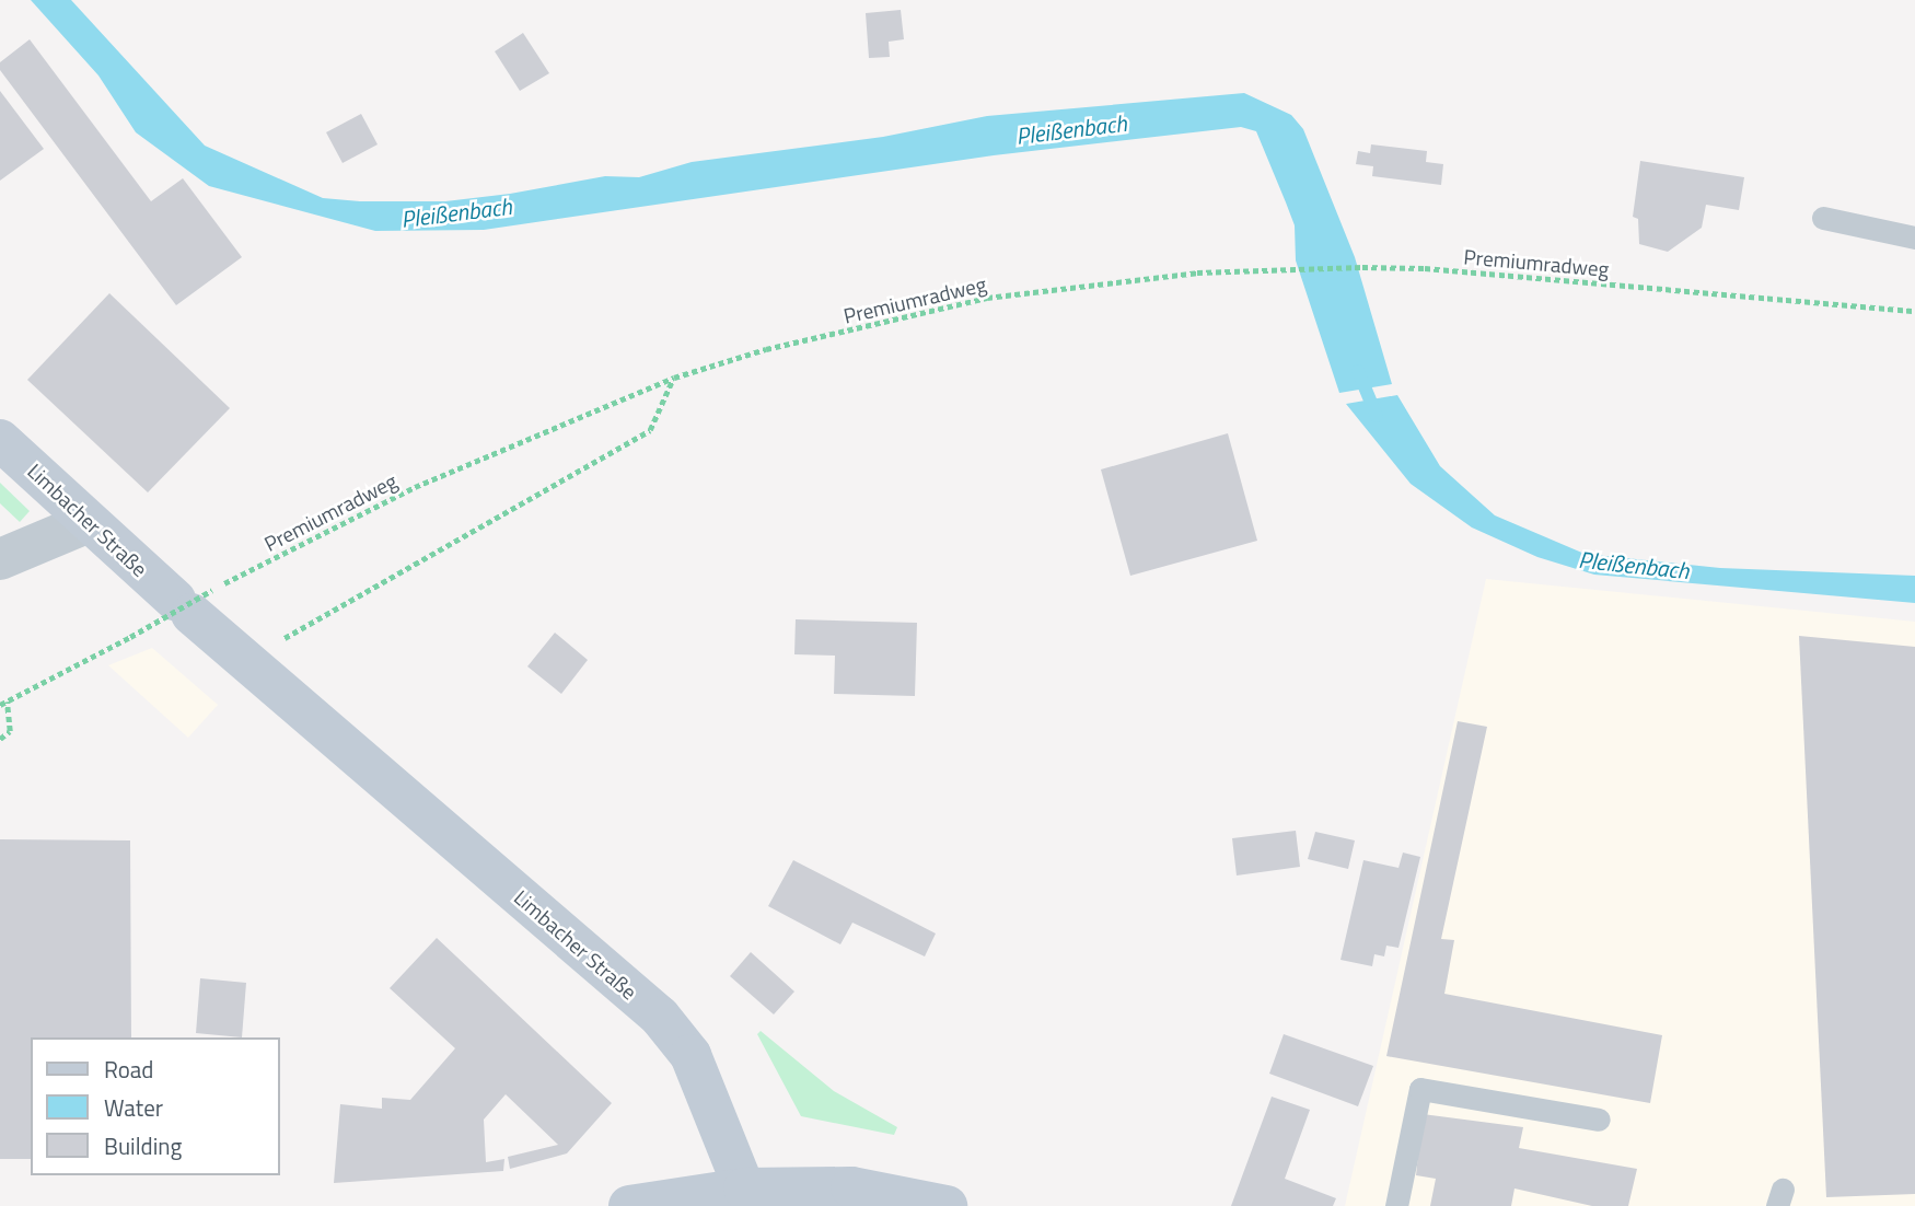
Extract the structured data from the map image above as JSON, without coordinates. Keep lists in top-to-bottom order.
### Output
{
  "streets": {
    "street": ["Limbacher Straße"],
    "path": ["Premiumradweg"]
  },
  "crossings": [
    ["Premiumradweg", "Limbacher Straße"]
  ],
  "water": ["Pleißenbach"],
  "legend": ["Road", "Water", "Building"]
}
